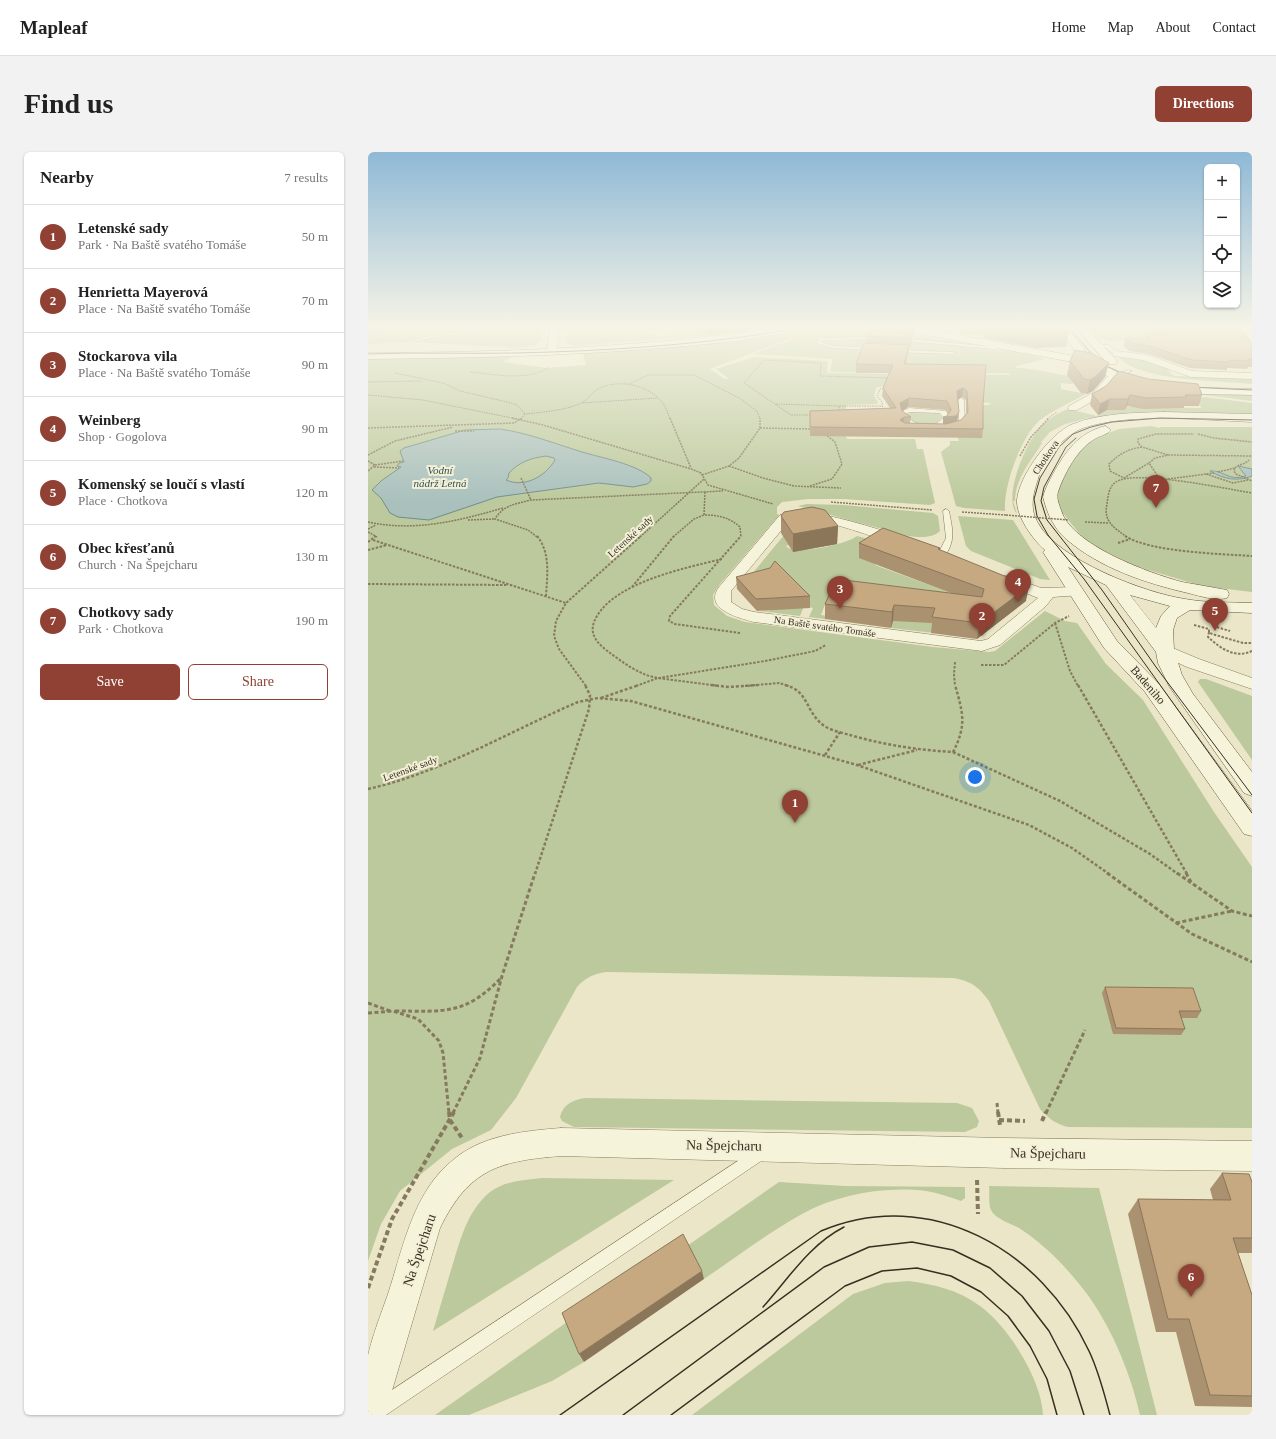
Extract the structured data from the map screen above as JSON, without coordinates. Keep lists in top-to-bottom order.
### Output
{
  "streets": {
    "main road": ["Chotkova", "Badeniho"],
    "street": ["Na Baště svatého Tomáše", "Na Špejcharu"],
    "path": ["Letenské sady"]
  },
  "crossings": [
    ["Chotkova", "Badeniho"]
  ],
  "water": ["Vodní nádrž Letná"],
  "page": {
    "header": "Mapleaf",
    "nav": [
      "Home",
      "Map",
      "About",
      "Contact"
    ],
    "buttons": [
      "Directions",
      ["Save", "Share"]
    ],
    "title": "Find us",
    "heading": ["Nearby", "7 results"],
    "map_buttons": ["+", "−"],
    "list": [
      {
        "mark": "1",
        "name": "Letenské sady",
        "note": "Park · Na Baště svatého Tomáše",
        "value": "50 m"
      },
      {
        "mark": "2",
        "name": "Henrietta Mayerová",
        "note": "Place · Na Baště svatého Tomáše",
        "value": "70 m"
      },
      {
        "mark": "3",
        "name": "Stockarova vila",
        "note": "Place · Na Baště svatého Tomáše",
        "value": "90 m"
      },
      {
        "mark": "4",
        "name": "Weinberg",
        "note": "Shop · Gogolova",
        "value": "90 m"
      },
      {
        "mark": "5",
        "name": "Komenský se loučí s vlastí",
        "note": "Place · Chotkova",
        "value": "120 m"
      },
      {
        "mark": "6",
        "name": "Obec křesťanů",
        "note": "Church · Na Špejcharu",
        "value": "130 m"
      },
      {
        "mark": "7",
        "name": "Chotkovy sady",
        "note": "Park · Chotkova",
        "value": "190 m"
      }
    ],
    "pins": [
      "7",
      "4",
      "3",
      "5",
      "2",
      "1",
      "6"
    ]
  }
}
